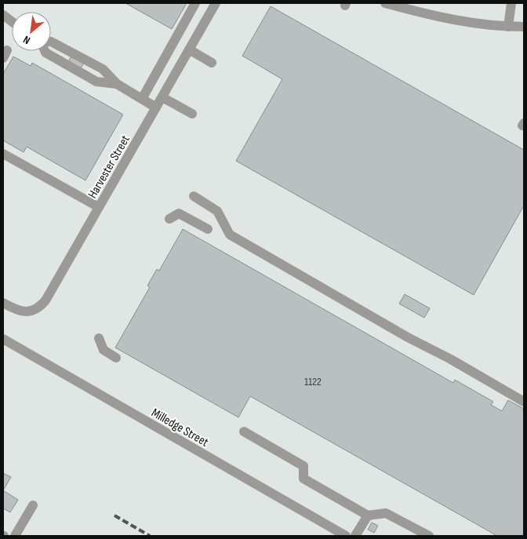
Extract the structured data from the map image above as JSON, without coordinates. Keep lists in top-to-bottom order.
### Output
{
  "streets": {
    "street": ["Harvester Street", "Milledge Street"]
  },
  "house_numbers": ["1122"],
  "north": "bottom left"
}
